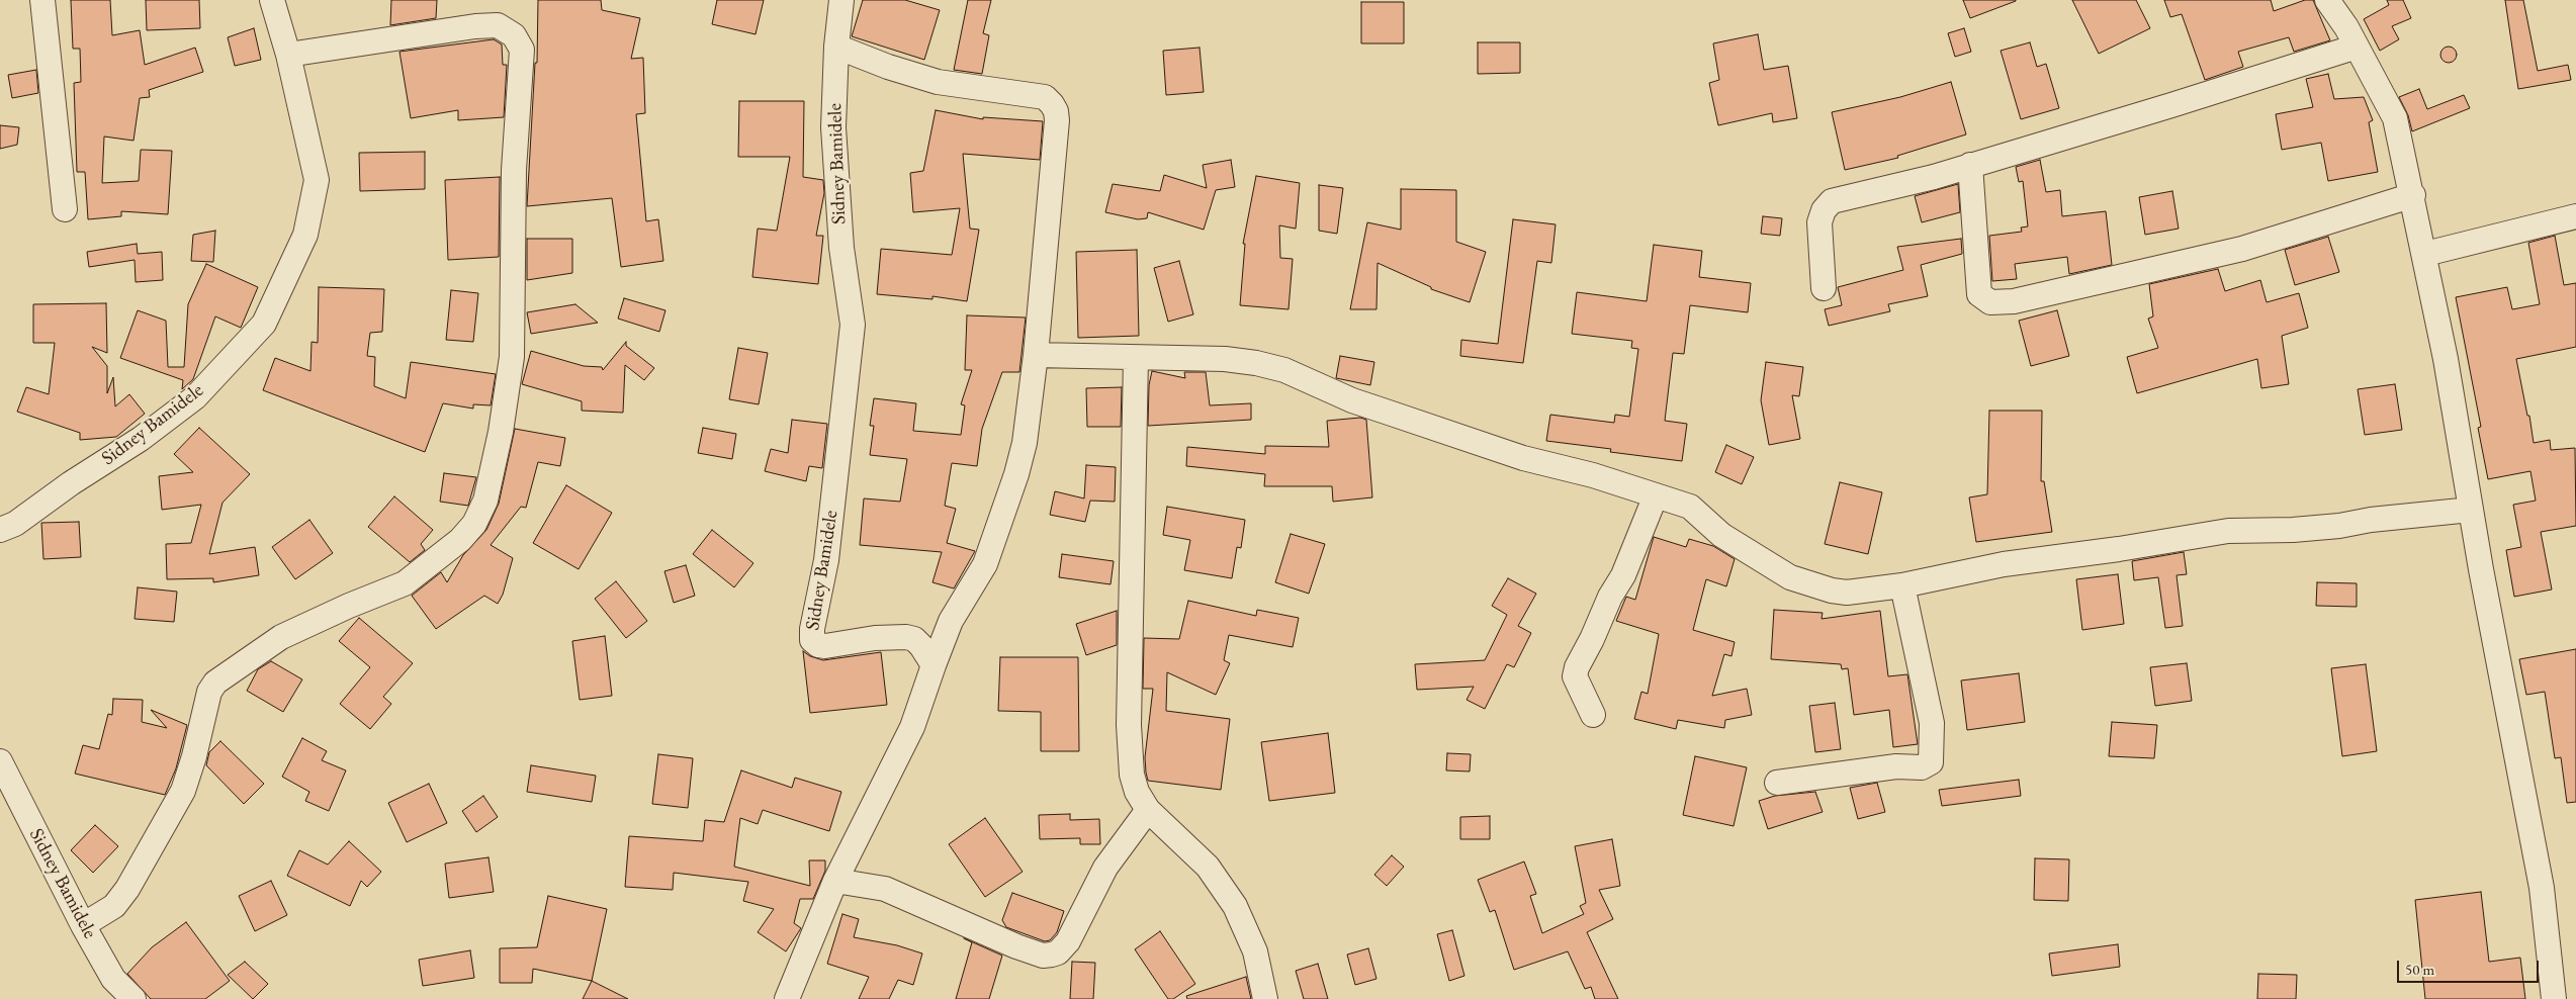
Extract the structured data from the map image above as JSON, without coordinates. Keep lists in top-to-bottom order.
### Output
{
  "streets": {
    "street": ["Sidney Bamidele"]
  },
  "scale_bar": "50 m"
}
